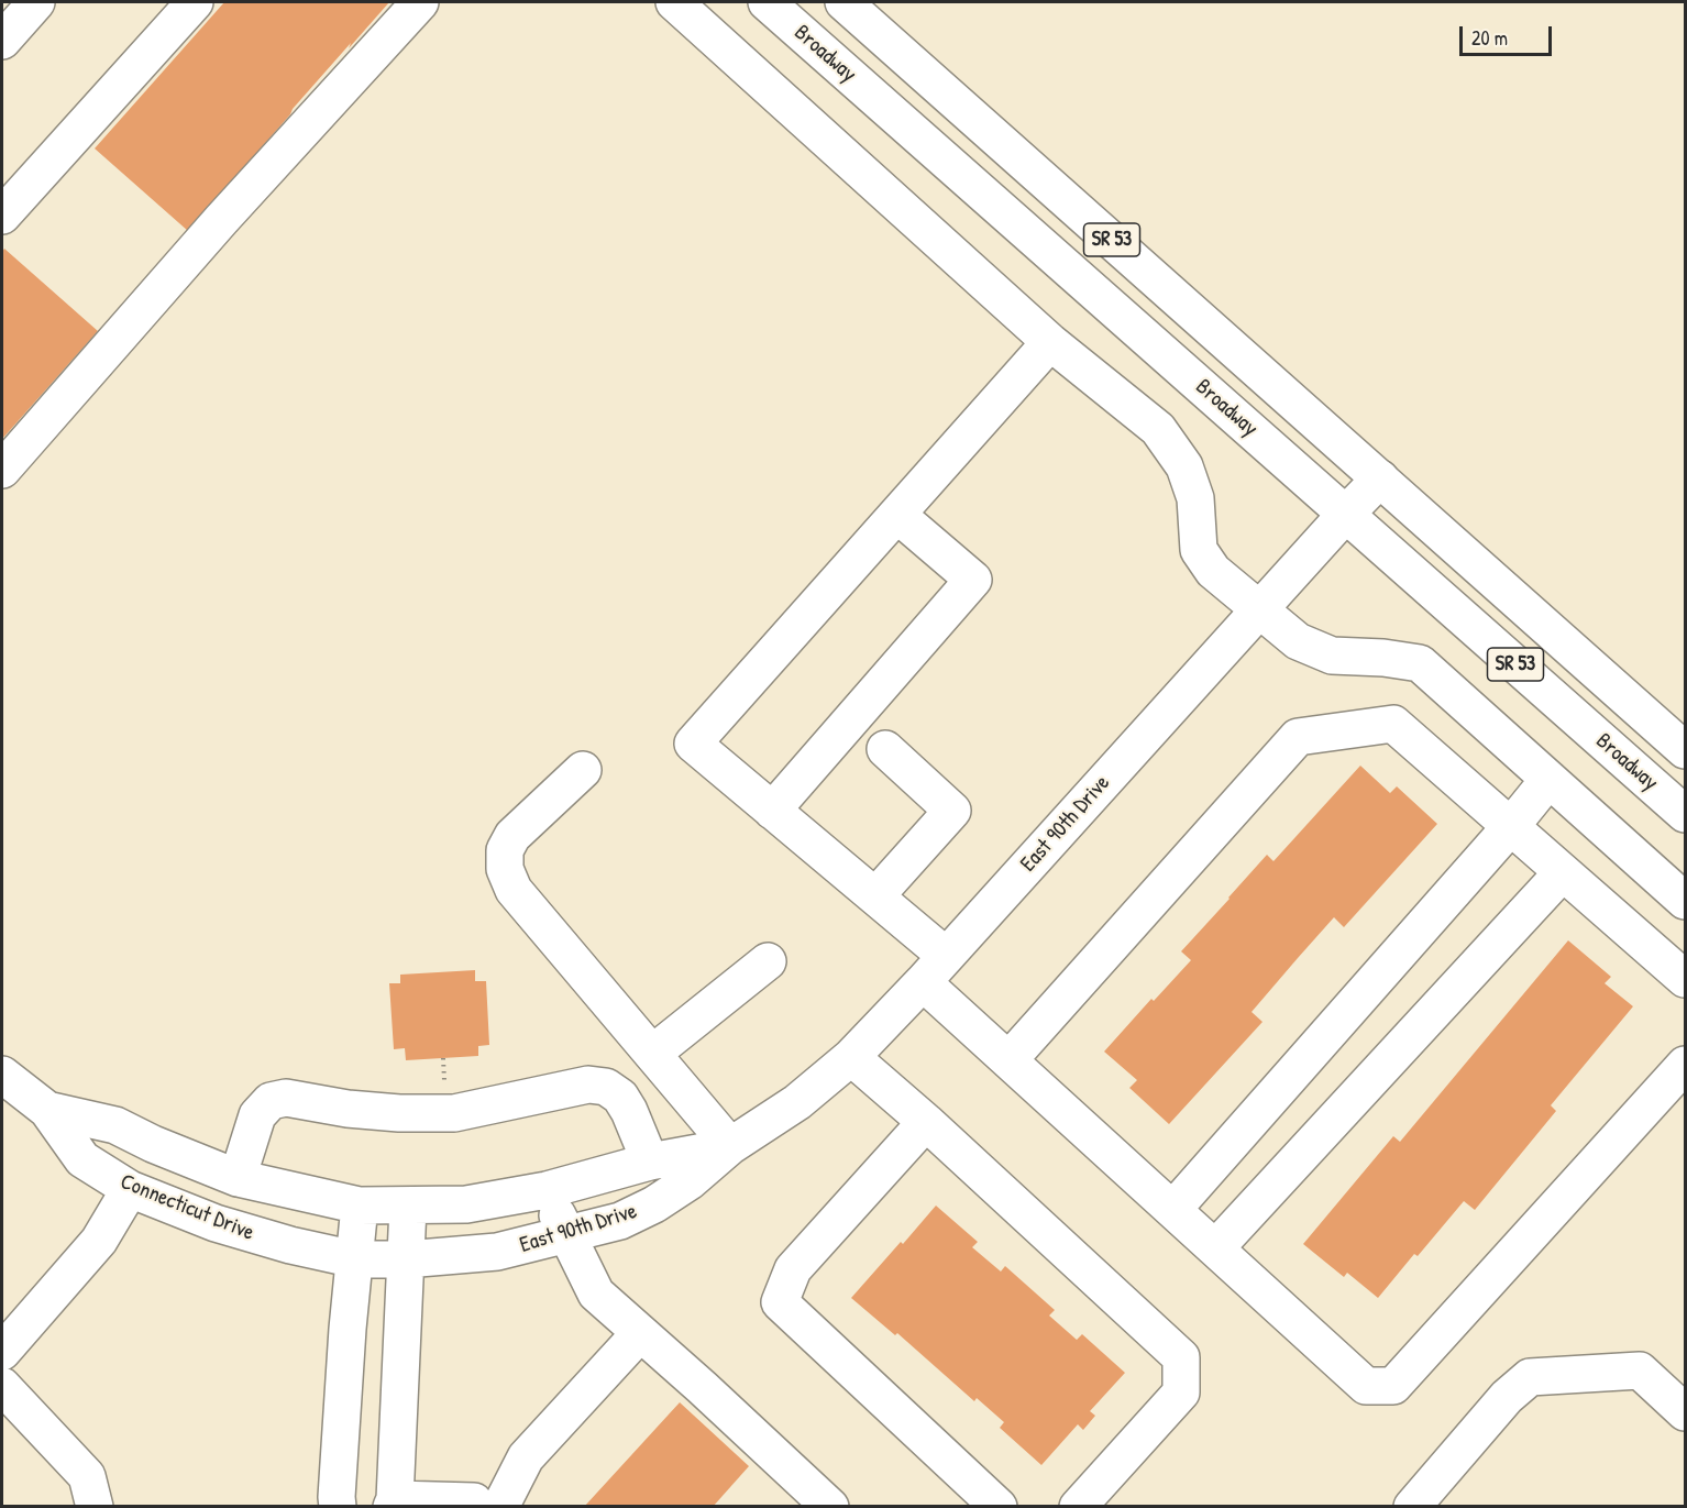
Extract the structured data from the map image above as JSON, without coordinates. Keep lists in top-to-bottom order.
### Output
{
  "streets": {
    "street": [
      "Broadway",
      "SR 53",
      "East 90th Drive",
      "Connecticut Drive"
    ]
  },
  "crossings": [
    ["Broadway", "East 90th Drive"],
    ["SR 53", "East 90th Drive"],
    ["East 90th Drive", "Connecticut Drive"]
  ],
  "scale_bar": "20 m"
}
